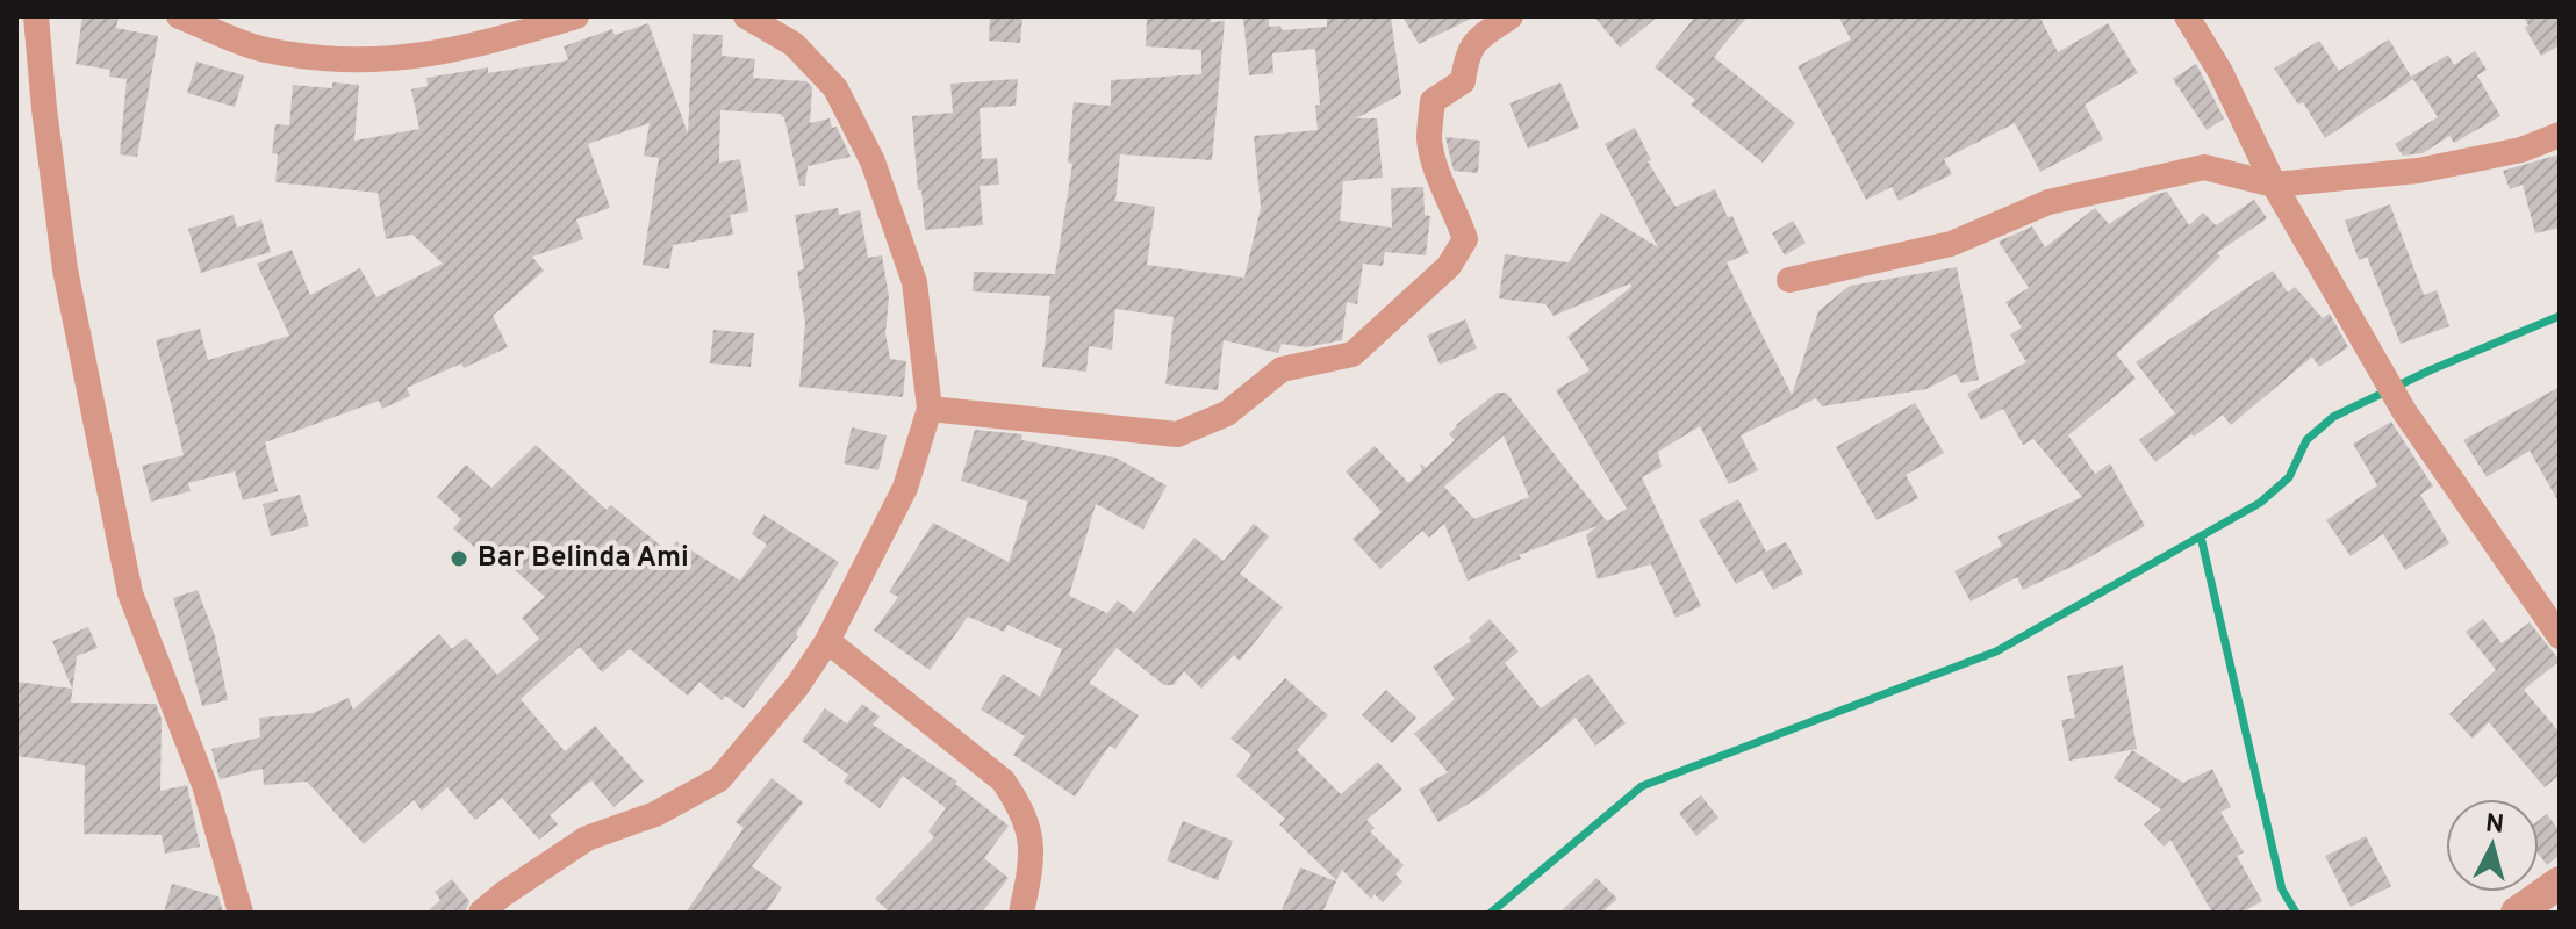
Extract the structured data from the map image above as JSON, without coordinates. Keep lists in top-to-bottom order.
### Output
{
  "places": ["Bar Belinda Ami"],
  "north": "top"
}
